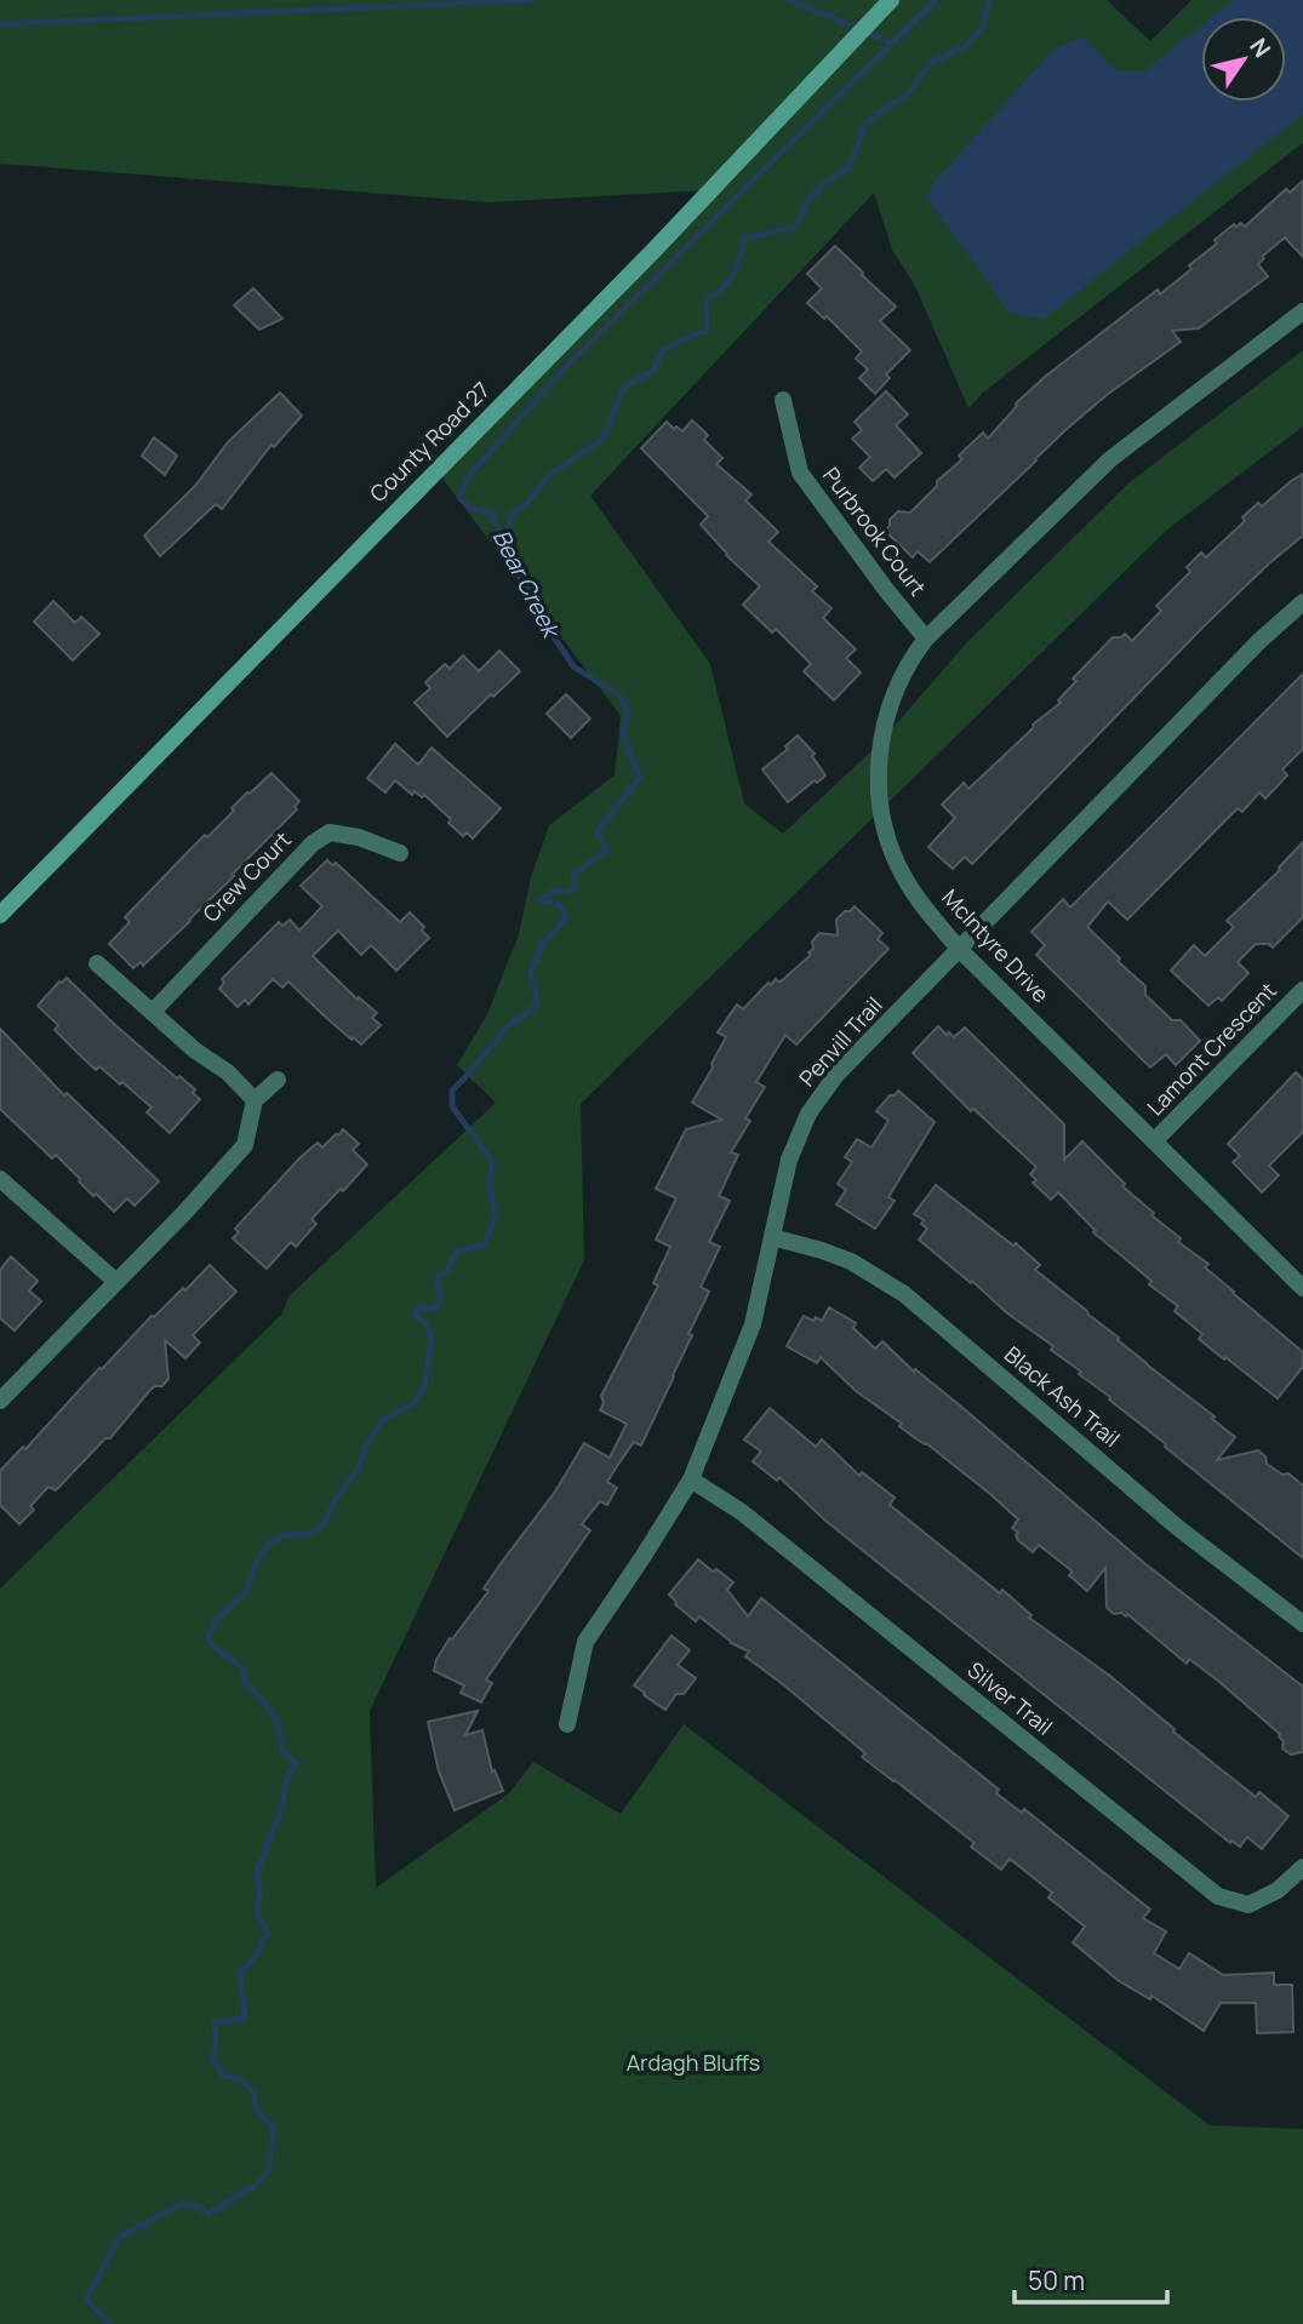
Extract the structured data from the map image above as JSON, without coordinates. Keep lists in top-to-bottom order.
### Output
{
  "streets": {
    "main road": ["County Road 27"],
    "street": [
      "Purbrook Court",
      "Crew Court",
      "McIntyre Drive",
      "Penvill Trail",
      "Lamont Crescent",
      "Black Ash Trail",
      "Silver Trail"
    ]
  },
  "crossings": [
    ["Purbrook Court", "McIntyre Drive"],
    ["McIntyre Drive", "Penvill Trail"],
    ["McIntyre Drive", "Lamont Crescent"],
    ["Penvill Trail", "Black Ash Trail"],
    ["Penvill Trail", "Silver Trail"]
  ],
  "water": ["Bear Creek"],
  "parks": ["Ardagh Bluffs"],
  "scale_bar": "50 m",
  "north": "top right"
}
